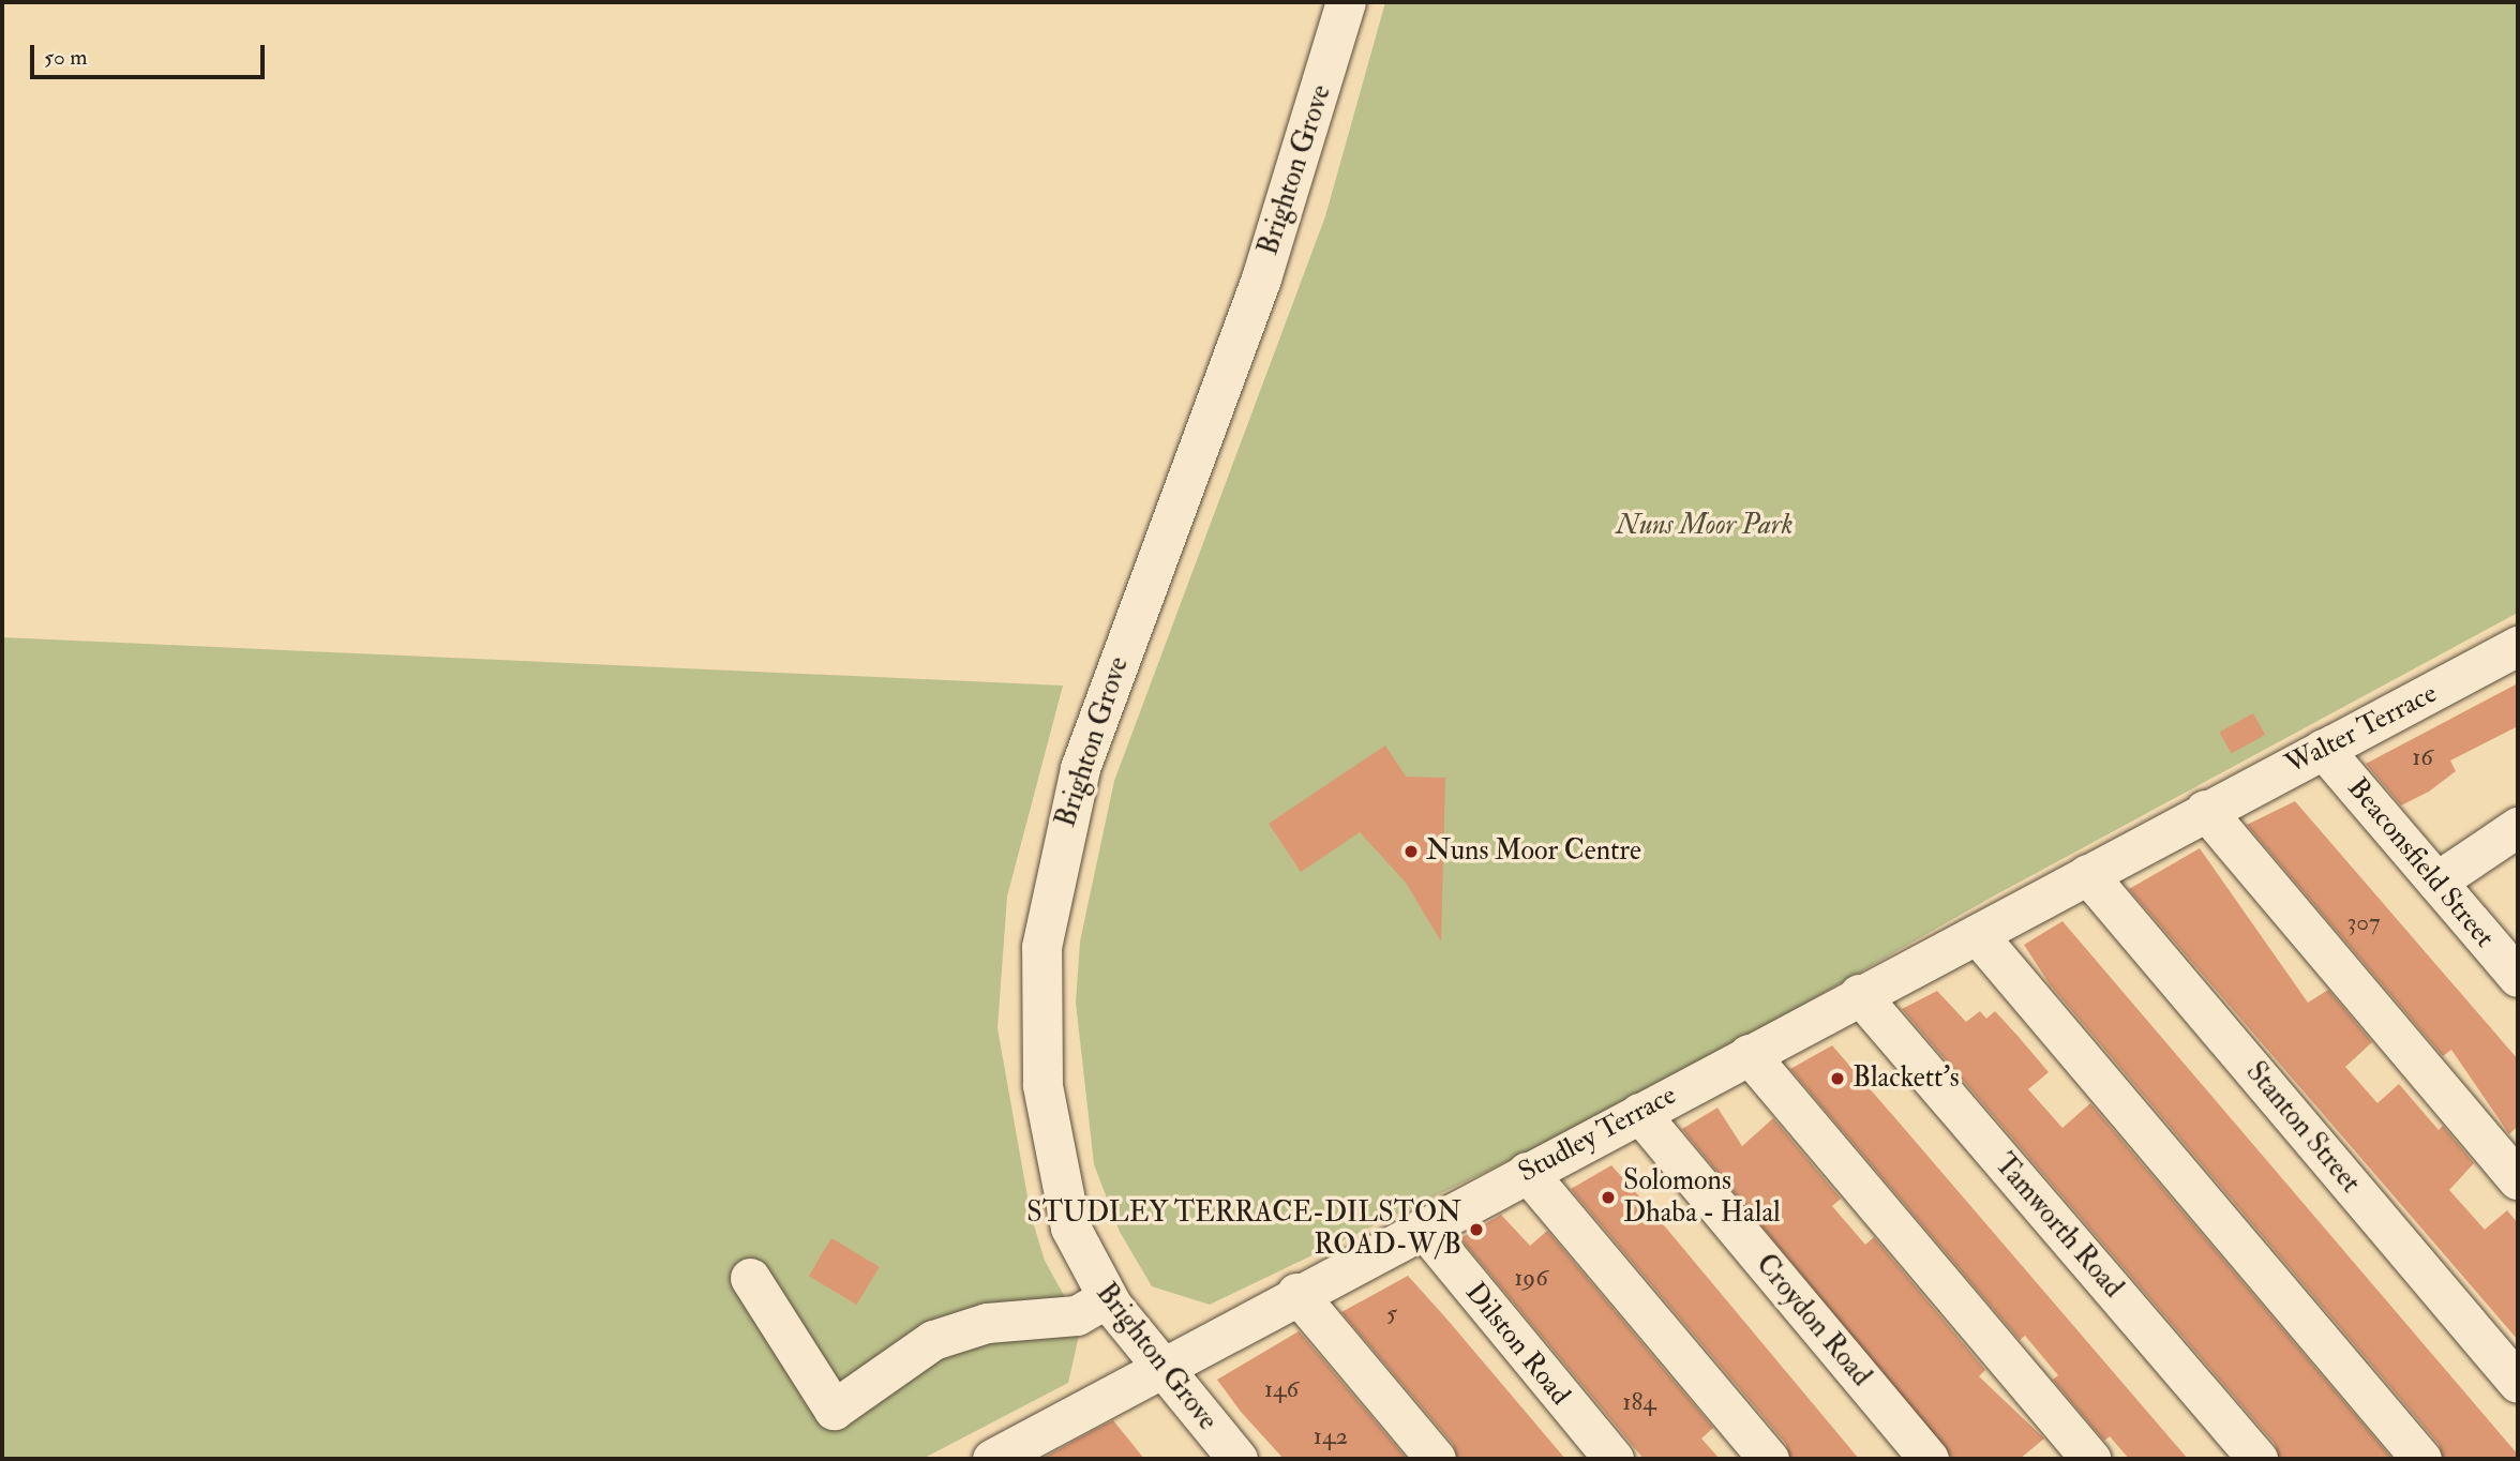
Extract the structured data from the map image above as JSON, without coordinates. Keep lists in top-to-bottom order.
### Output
{
  "streets": {
    "street": [
      "Brighton Grove",
      "Walter Terrace",
      "Beaconsfield Street",
      "Stanton Street",
      "Studley Terrace",
      "Tamworth Road",
      "Croydon Road",
      "Dilston Road"
    ]
  },
  "crossings": [
    ["Brighton Grove", "Studley Terrace"],
    ["Walter Terrace", "Beaconsfield Street"],
    ["Walter Terrace", "Studley Terrace"],
    ["Stanton Street", "Studley Terrace"],
    ["Studley Terrace", "Tamworth Road"],
    ["Studley Terrace", "Croydon Road"],
    ["Studley Terrace", "Dilston Road"]
  ],
  "parks": ["Nuns Moor Park"],
  "places": [
    "Nuns Moor Centre",
    "Blackett's",
    "Solomons Dhaba - Halal",
    "STUDLEY TERRACE-DILSTON ROAD-W/B"
  ],
  "house_numbers": [
    "16",
    "307",
    "196",
    "5",
    "146",
    "184",
    "142"
  ],
  "scale_bar": "50 m"
}
